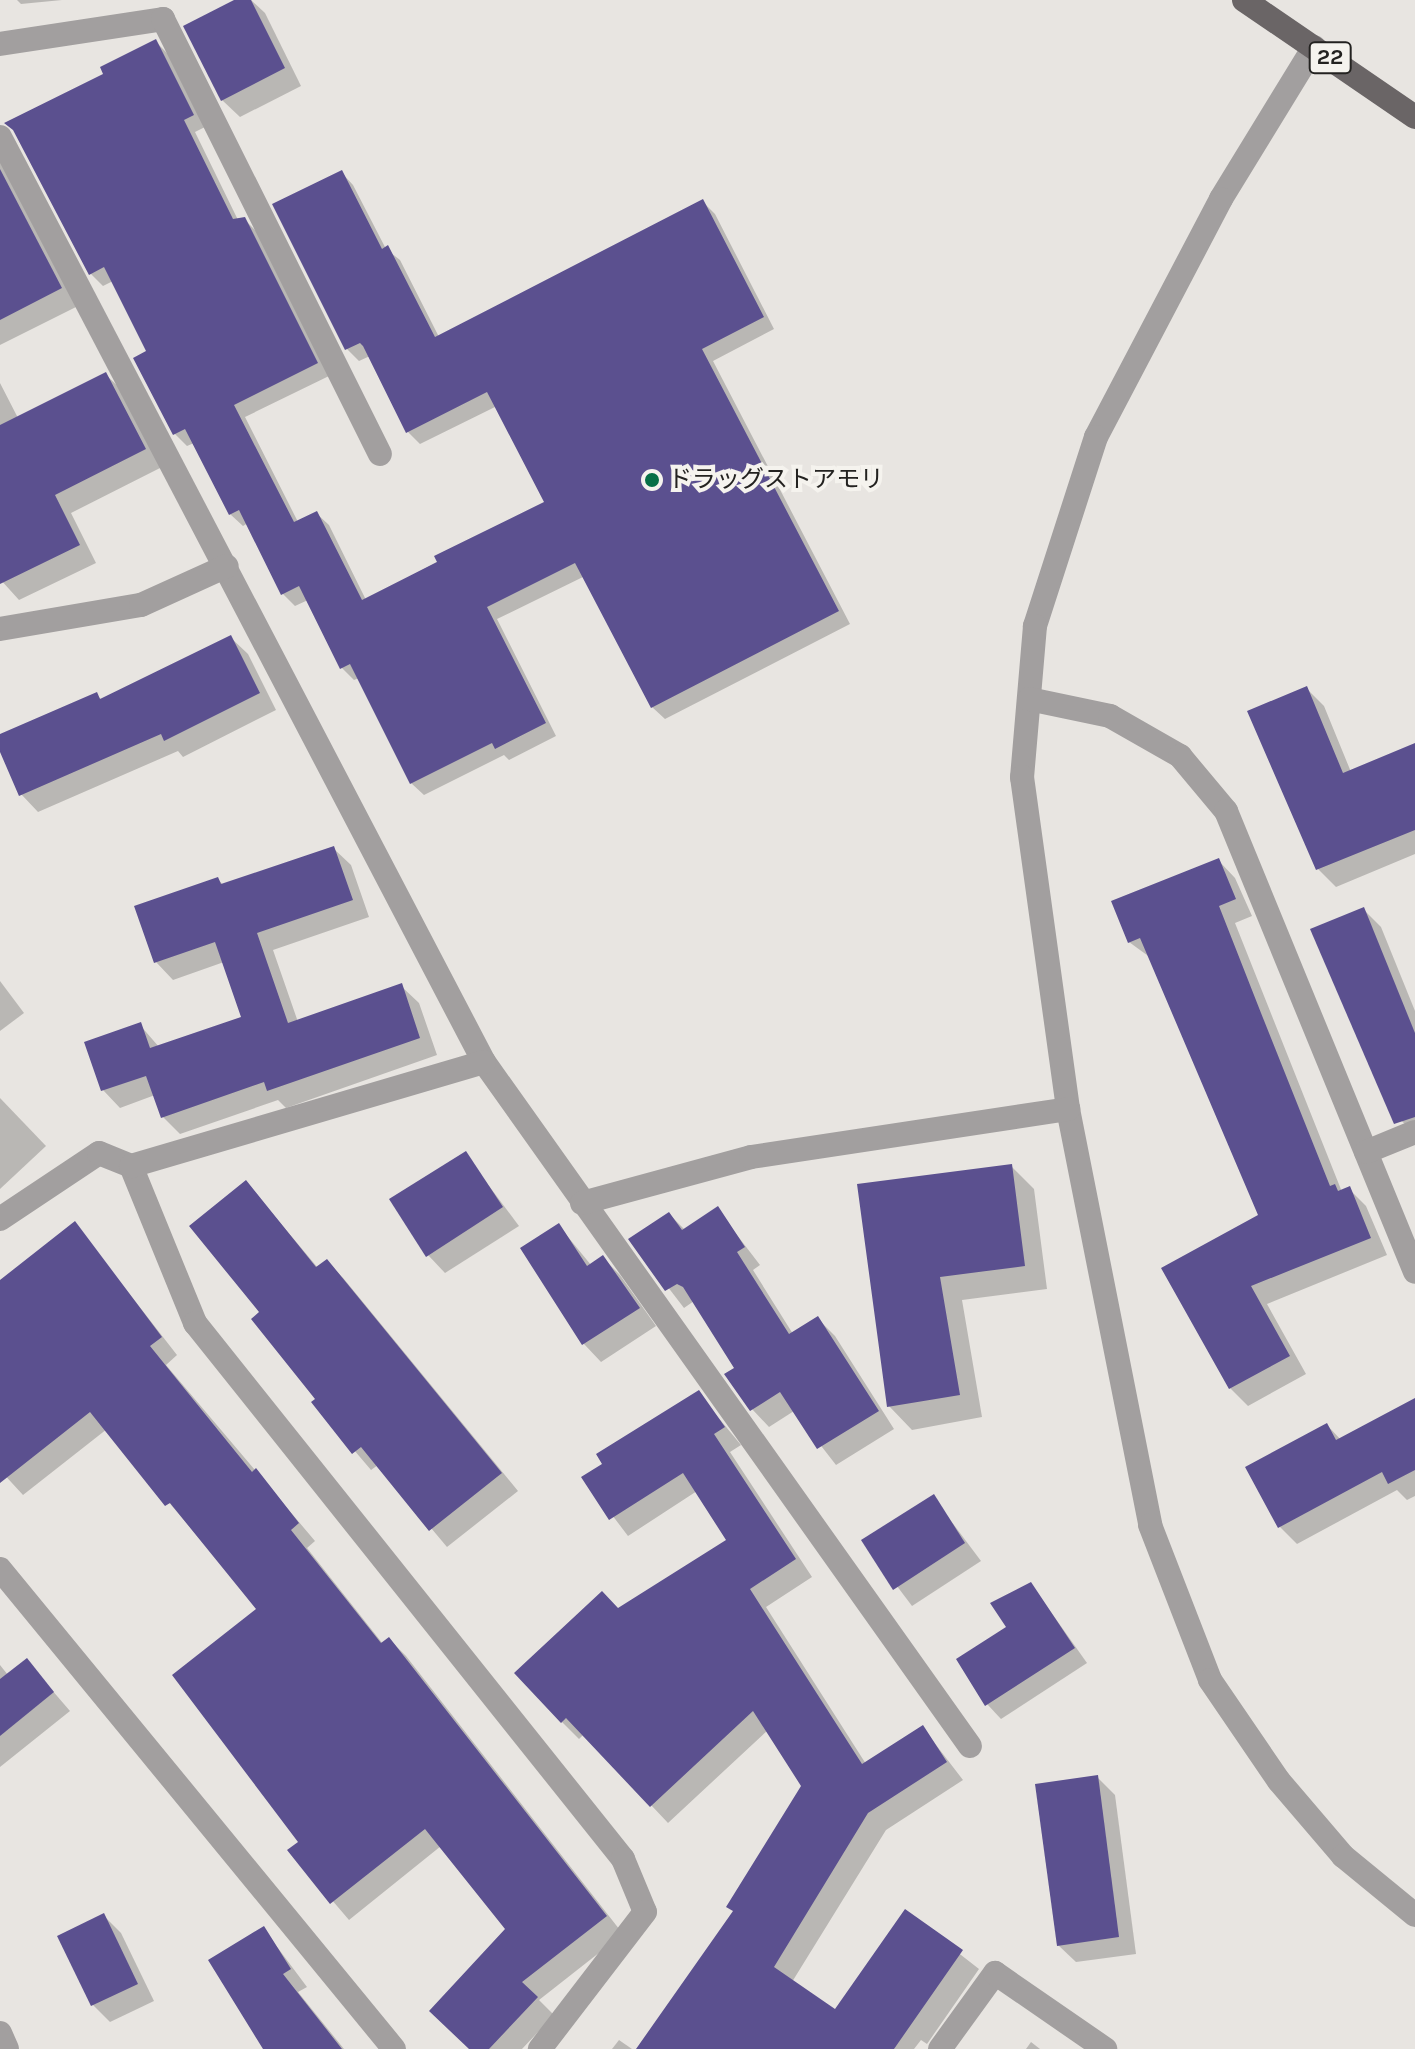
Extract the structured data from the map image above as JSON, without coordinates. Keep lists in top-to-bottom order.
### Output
{
  "streets": {
    "main road": ["22"]
  },
  "places": ["ドラッグストアモリ"]
}
